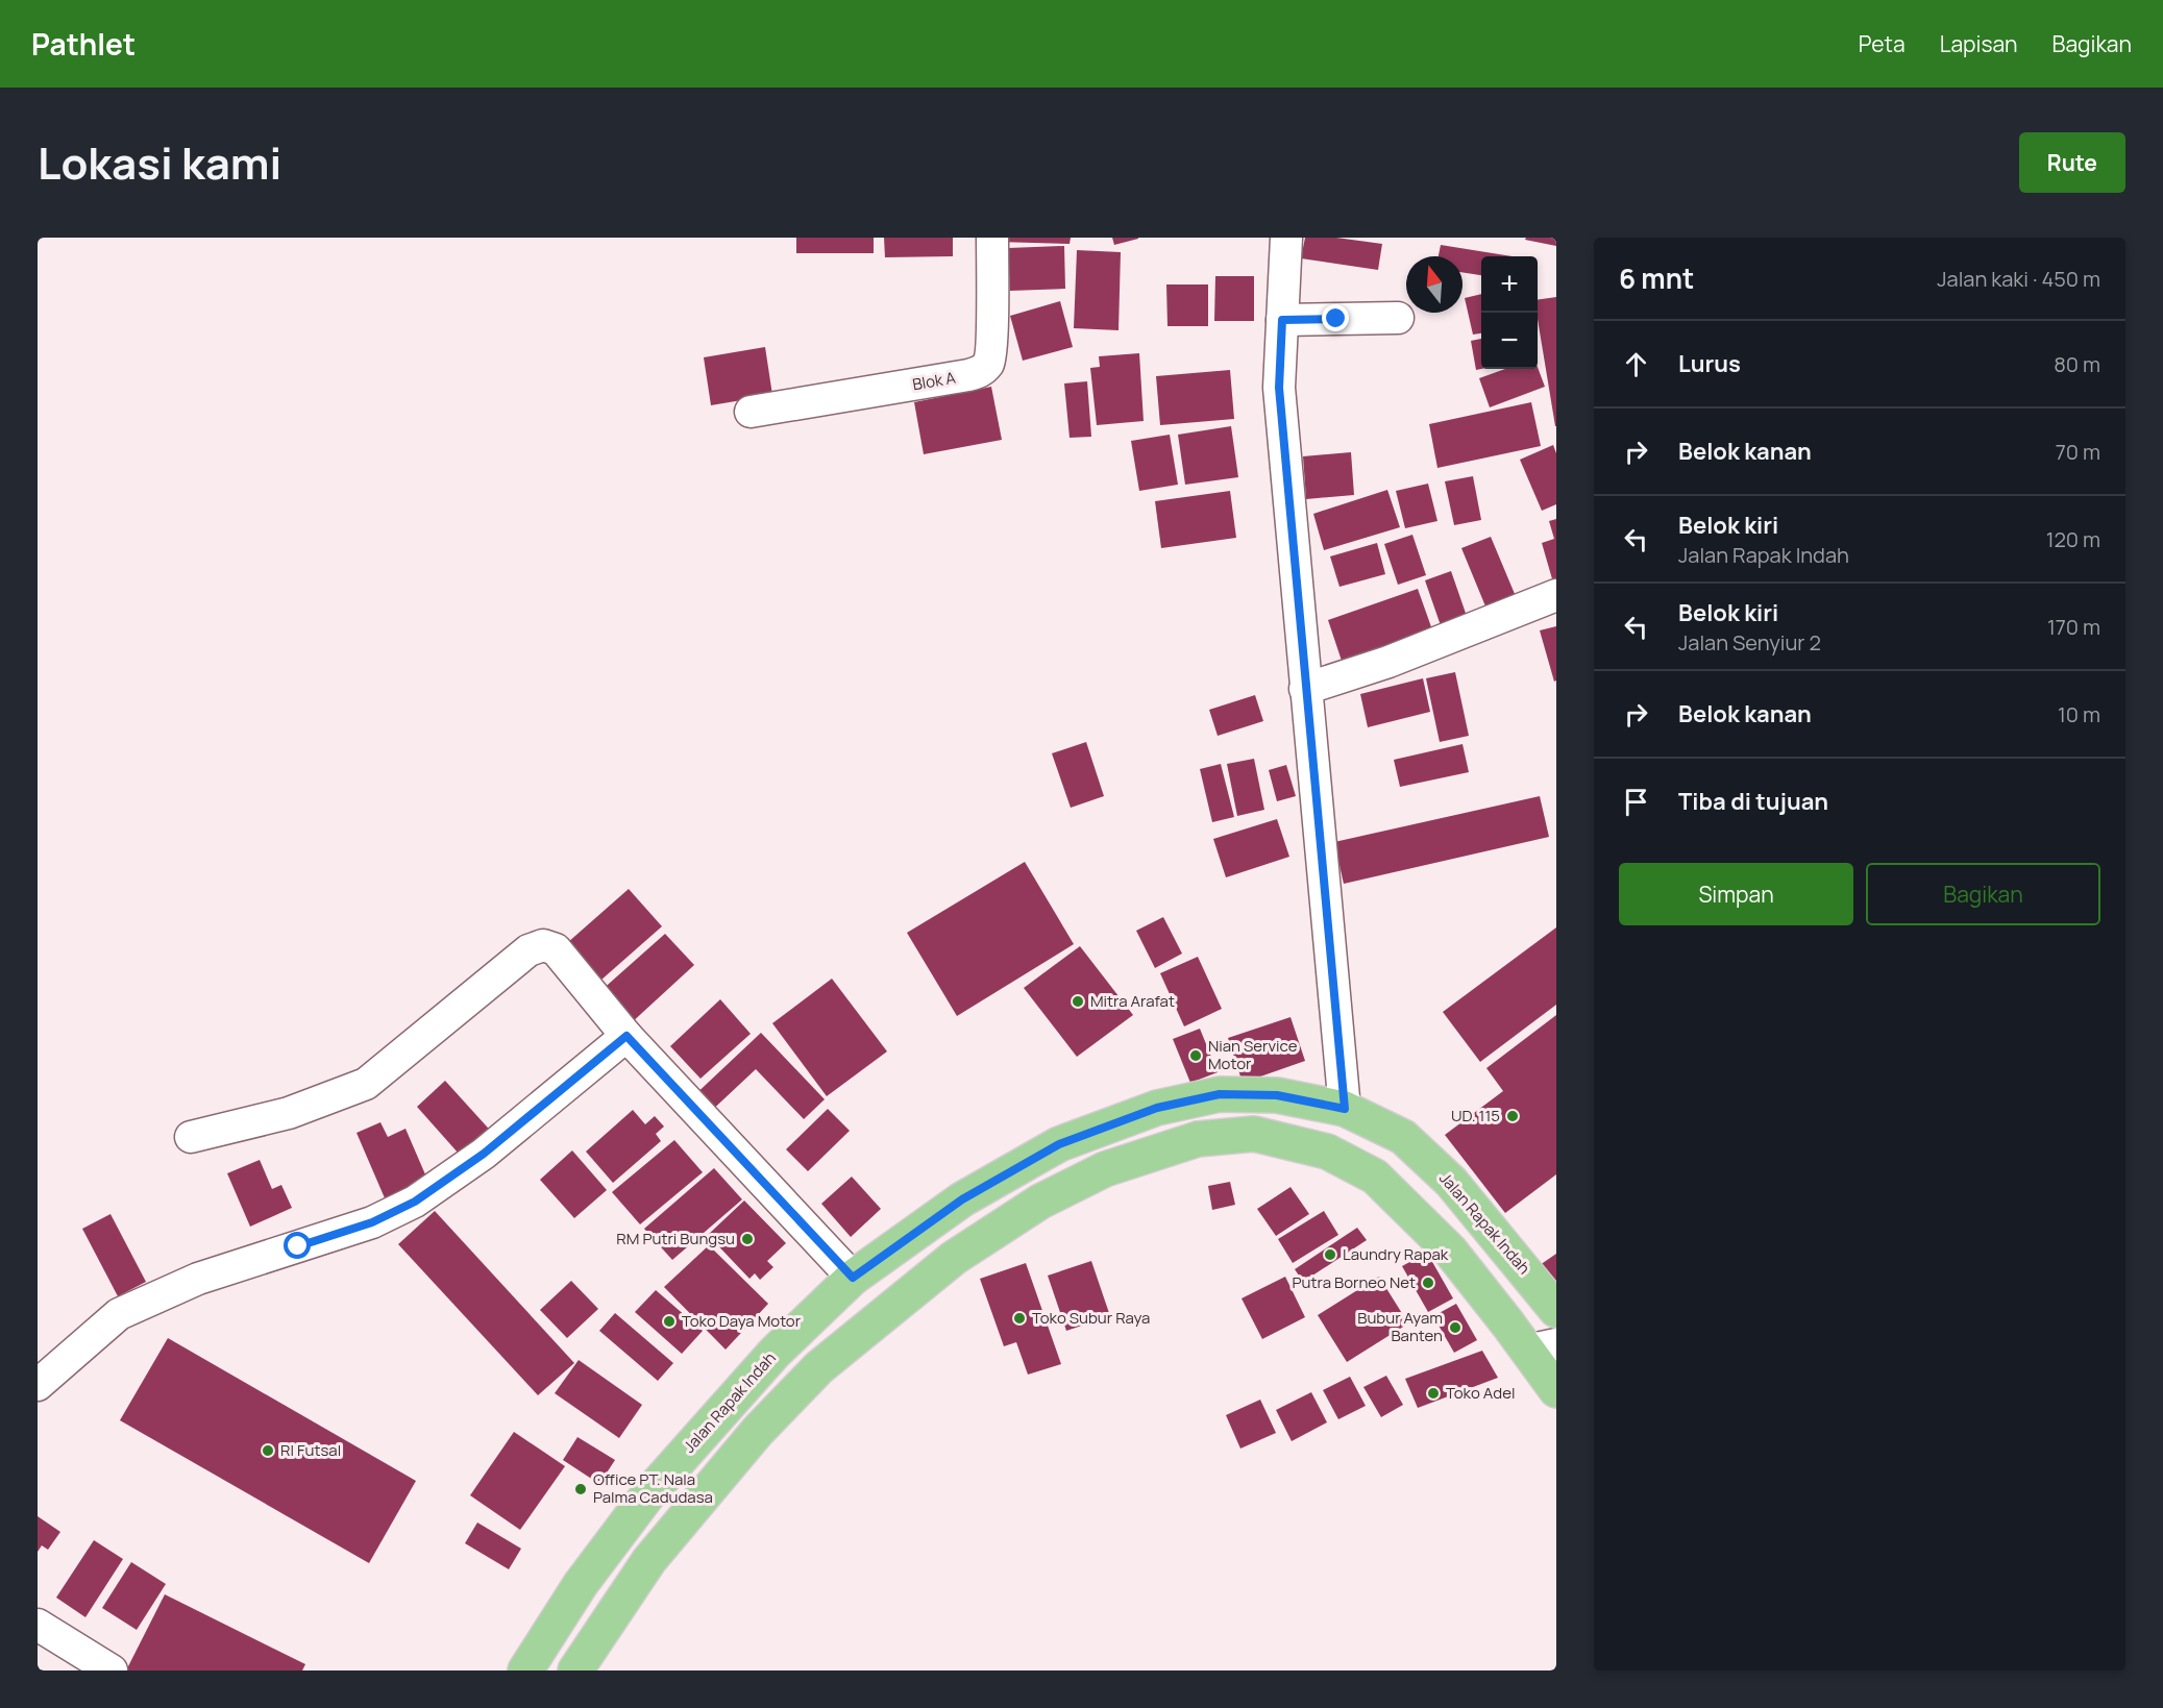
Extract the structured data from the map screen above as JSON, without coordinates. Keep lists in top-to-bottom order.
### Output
{
  "streets": {
    "main road": ["Jalan Rapak Indah"],
    "street": ["Blok A"]
  },
  "places": [
    "Mitra Arafat",
    "Nian Service Motor",
    "UD. 115",
    "RM Putri Bungsu",
    "Laundry Rapak",
    "Putra Borneo Net",
    "Toko Subur Raya",
    "Toko Daya Motor",
    "Bubur Ayam Banten",
    "Toko Adel",
    "RI Futsal",
    "Office PT. Nala Palma Cadudasa"
  ],
  "north": "top",
  "page": {
    "header": "Pathlet",
    "nav": ["Peta", "Lapisan", "Bagikan"],
    "title": "Lokasi kami",
    "buttons": [
      "Rute",
      ["Simpan", "Bagikan"]
    ],
    "heading": ["6 mnt", "Jalan kaki · 450 m"],
    "map_buttons": ["+", "−"],
    "list": [
      ["Lurus", "80 m"],
      ["Belok kanan", "70 m"],
      ["Belok kiri", "Jalan Rapak Indah", "120 m"],
      ["Belok kiri", "Jalan Senyiur 2", "170 m"],
      ["Belok kanan", "10 m"],
      "Tiba di tujuan"
    ]
  }
}
